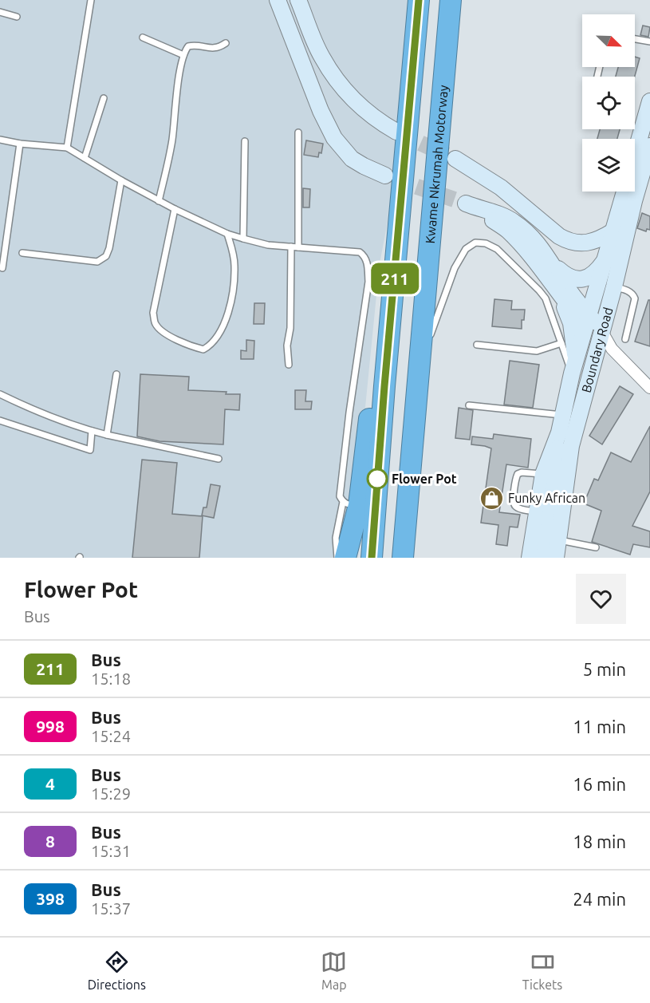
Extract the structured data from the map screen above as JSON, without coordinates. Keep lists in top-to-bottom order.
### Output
{
  "streets": {
    "highway": ["Kwame Nkrumah Motorway"],
    "main road": ["Boundary Road"]
  },
  "places": {
    "other": ["Flower Pot"],
    "shop": ["Funky African"]
  },
  "lines": ["bus line 211"],
  "north": "bottom right",
  "page": {
    "on_map": "211",
    "heading": ["Flower Pot", "Bus"],
    "list": [
      {
        "mark": "211",
        "name": "Bus",
        "note": "15:18",
        "value": "5 min"
      },
      {
        "mark": "998",
        "name": "Bus",
        "note": "15:24",
        "value": "11 min"
      },
      {
        "mark": "4",
        "name": "Bus",
        "note": "15:29",
        "value": "16 min"
      },
      {
        "mark": "8",
        "name": "Bus",
        "note": "15:31",
        "value": "18 min"
      },
      {
        "mark": "398",
        "name": "Bus",
        "note": "15:37",
        "value": "24 min"
      }
    ],
    "tabs": ["Directions", "Map", "Tickets"]
  }
}
